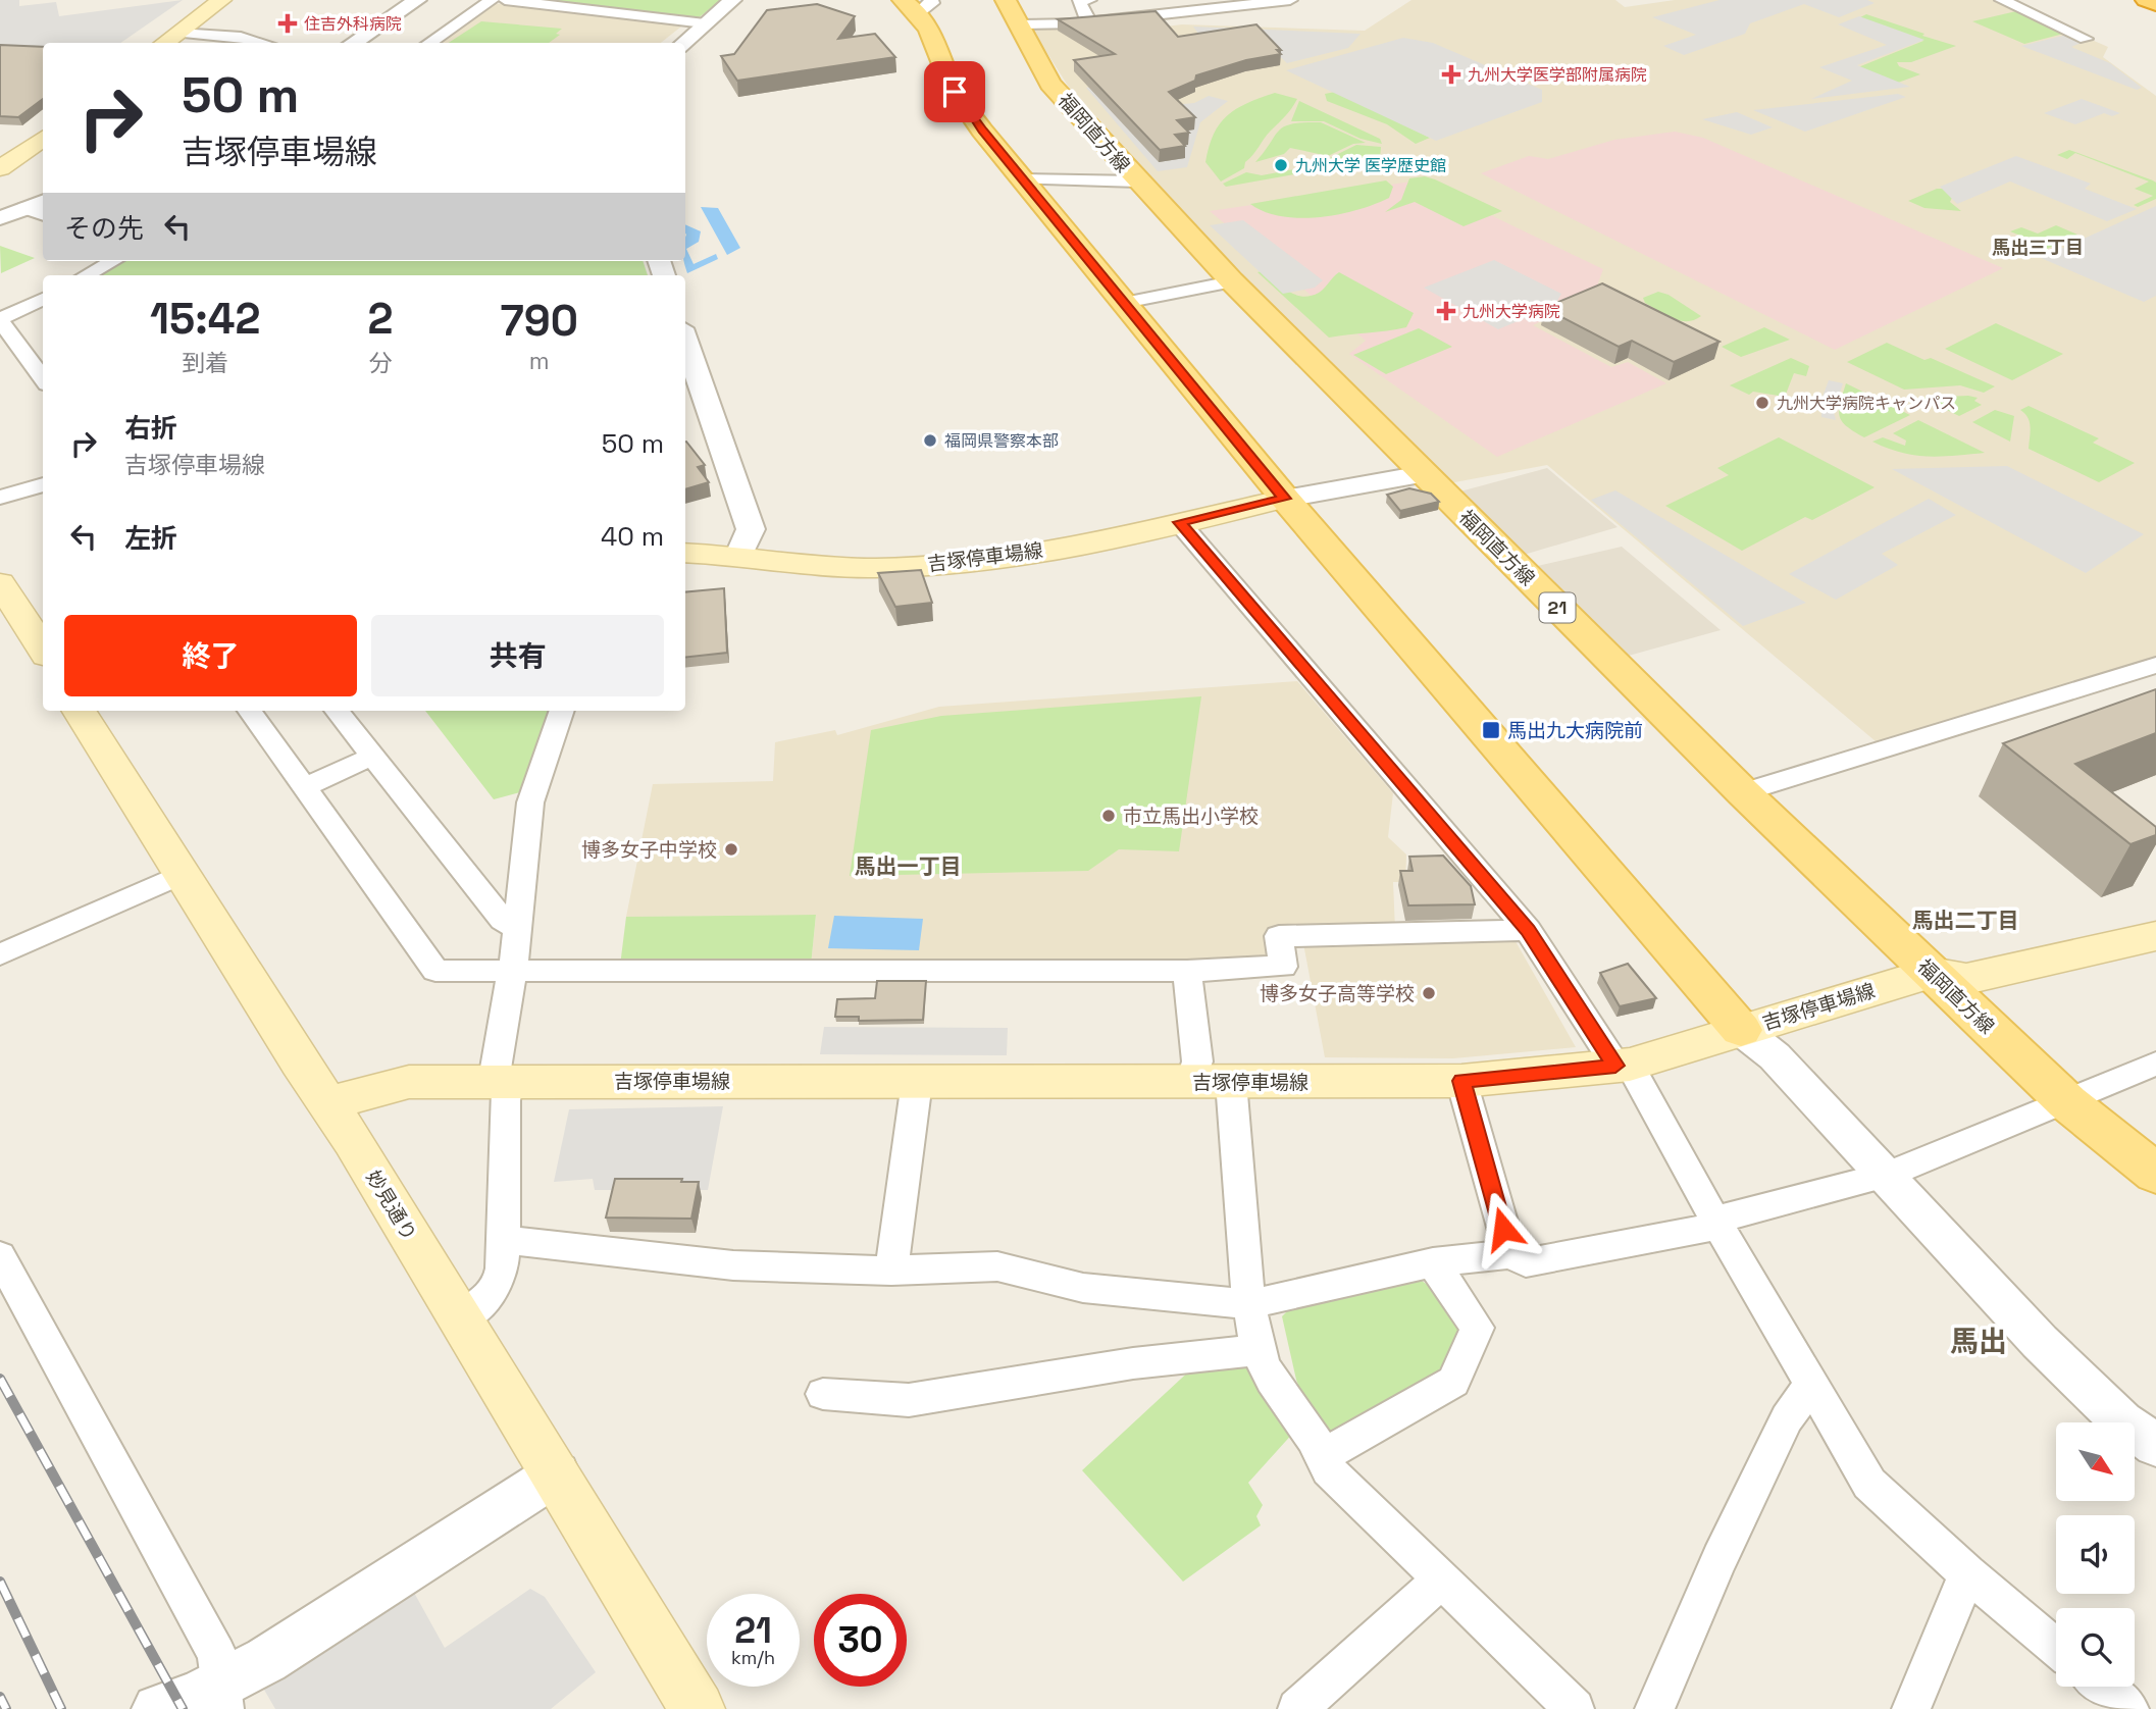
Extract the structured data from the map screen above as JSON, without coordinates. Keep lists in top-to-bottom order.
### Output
{
  "streets": {
    "main road": [
      "福岡直方線",
      "吉塚停車場線",
      "21",
      "妙見通り"
    ]
  },
  "crossings": [
    ["福岡直方線", "吉塚停車場線"],
    ["吉塚停車場線", "妙見通り"]
  ],
  "districts": [
    "馬出三丁目",
    "馬出一丁目",
    "馬出二丁目",
    "馬出"
  ],
  "places": {
    "health": ["住吉外科病院", "九州大学医学部附属病院", "九州大学病院"],
    "other": [
      "九州大学 医学歴史館",
      "九州大学病院キャンパス",
      "福岡県警察本部",
      "市立馬出小学校",
      "博多女子中学校",
      "博多女子高等学校"
    ],
    "transit": ["馬出九大病院前"]
  },
  "north": "bottom right",
  "page": {
    "turn": ["50 m", "吉塚停車場線"],
    "then": "その先",
    "eta": [
      "15:42",
      "到着",
      "2",
      "分",
      "790",
      "m"
    ],
    "list": [
      {
        "name": "右折",
        "note": "吉塚停車場線",
        "value": "50 m"
      },
      {
        "name": "左折",
        "value": "40 m"
      }
    ],
    "buttons": ["終了", "共有"],
    "speed": "21 km/h",
    "limit": "30"
  }
}
